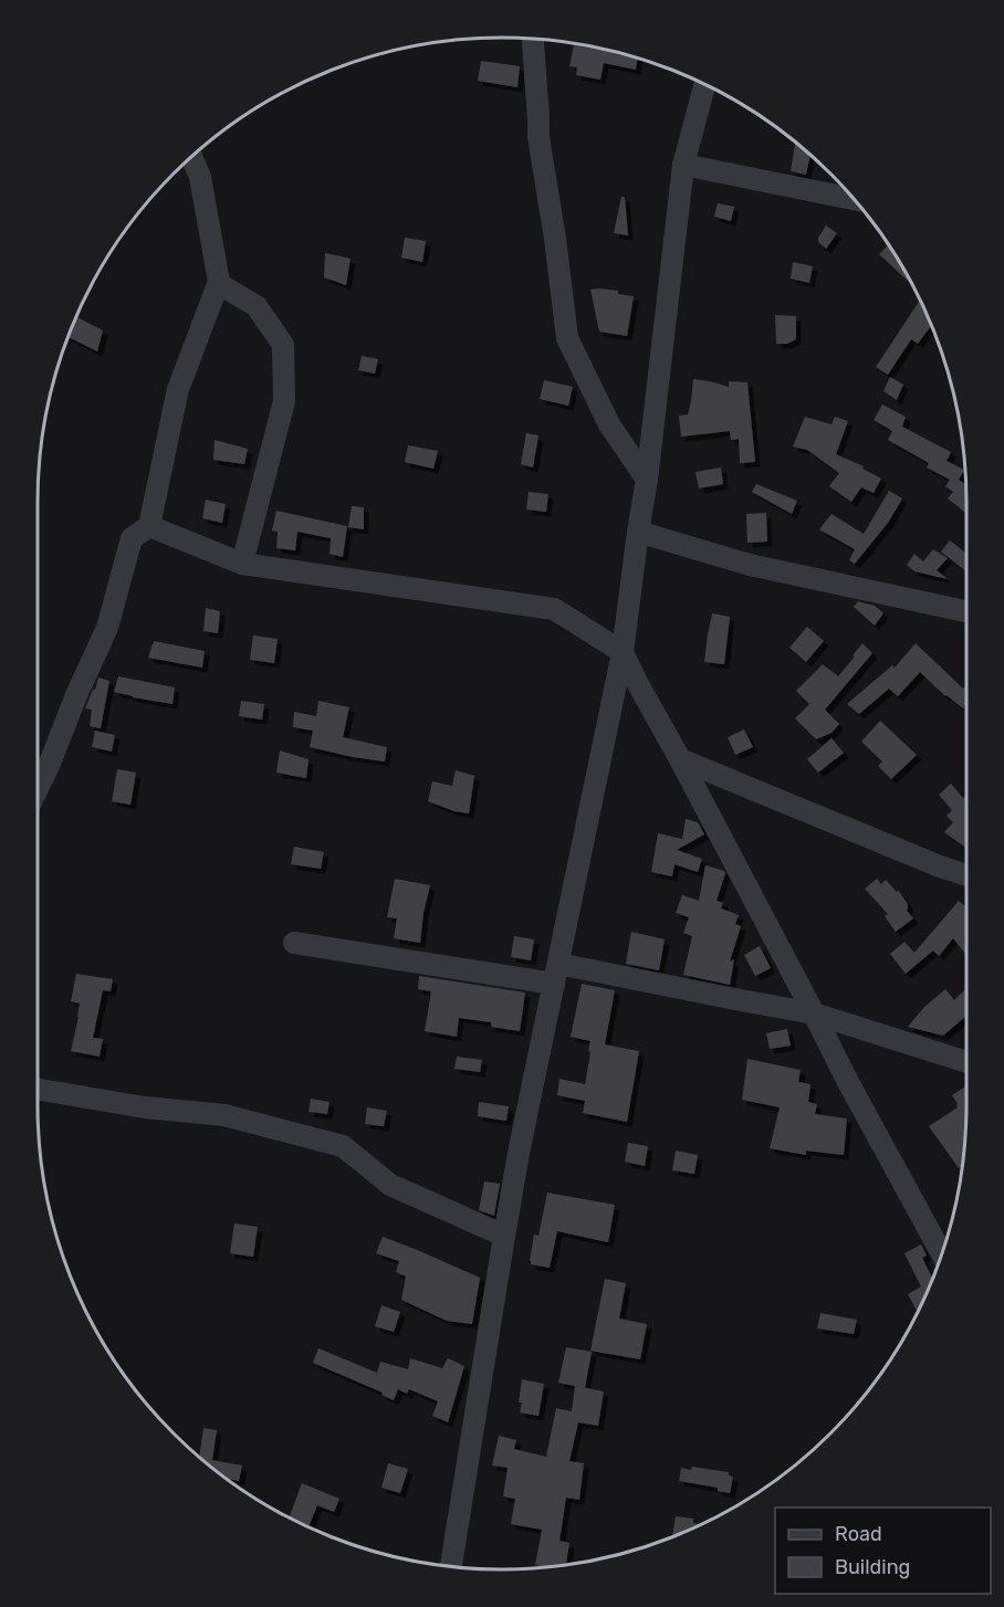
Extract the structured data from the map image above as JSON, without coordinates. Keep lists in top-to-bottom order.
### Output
{
  "legend": ["Road", "Building"]
}
